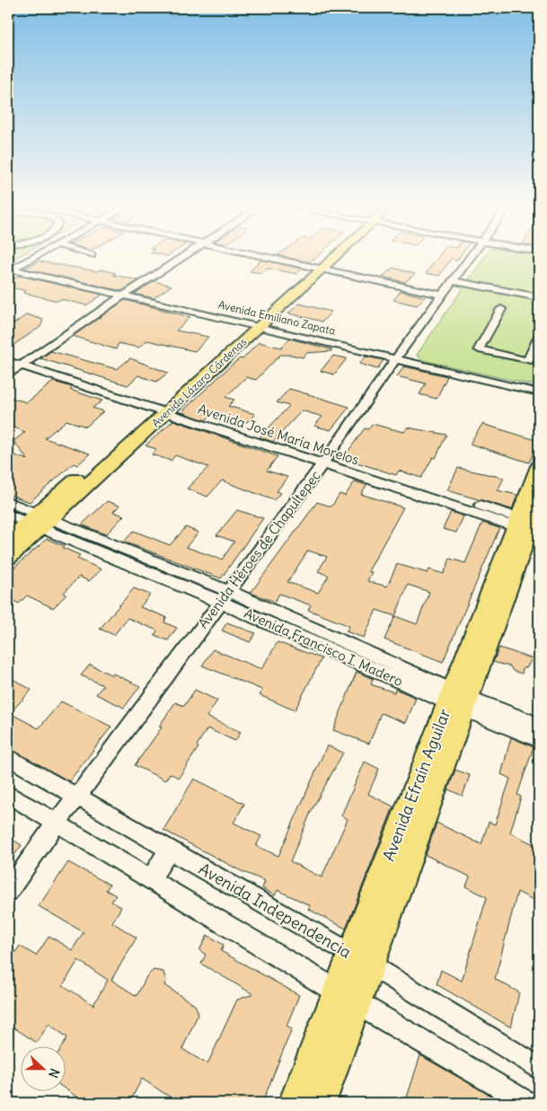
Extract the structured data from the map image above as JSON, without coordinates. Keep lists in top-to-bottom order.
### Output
{
  "streets": {
    "main road": ["Avenida Lázaro Cárdenas", "Avenida Efraín Aguilar"],
    "street": [
      "Avenida Emiliano Zapata",
      "Avenida José María Morelos",
      "Avenida Héroes de Chapultepec",
      "Avenida Francisco I. Madero",
      "Avenida Independencia"
    ]
  },
  "crossings": [
    ["Avenida Emiliano Zapata", "Avenida Lázaro Cárdenas"],
    ["Avenida Emiliano Zapata", "Avenida Héroes de Chapultepec"],
    ["Avenida Lázaro Cárdenas", "Avenida José María Morelos"],
    ["Avenida Lázaro Cárdenas", "Avenida Francisco I. Madero"],
    ["Avenida José María Morelos", "Avenida Héroes de Chapultepec"],
    ["Avenida José María Morelos", "Avenida Efraín Aguilar"],
    ["Avenida Héroes de Chapultepec", "Avenida Francisco I. Madero"],
    ["Avenida Héroes de Chapultepec", "Avenida Independencia"],
    ["Avenida Francisco I. Madero", "Avenida Efraín Aguilar"],
    ["Avenida Efraín Aguilar", "Avenida Independencia"]
  ],
  "north": "right"
}
